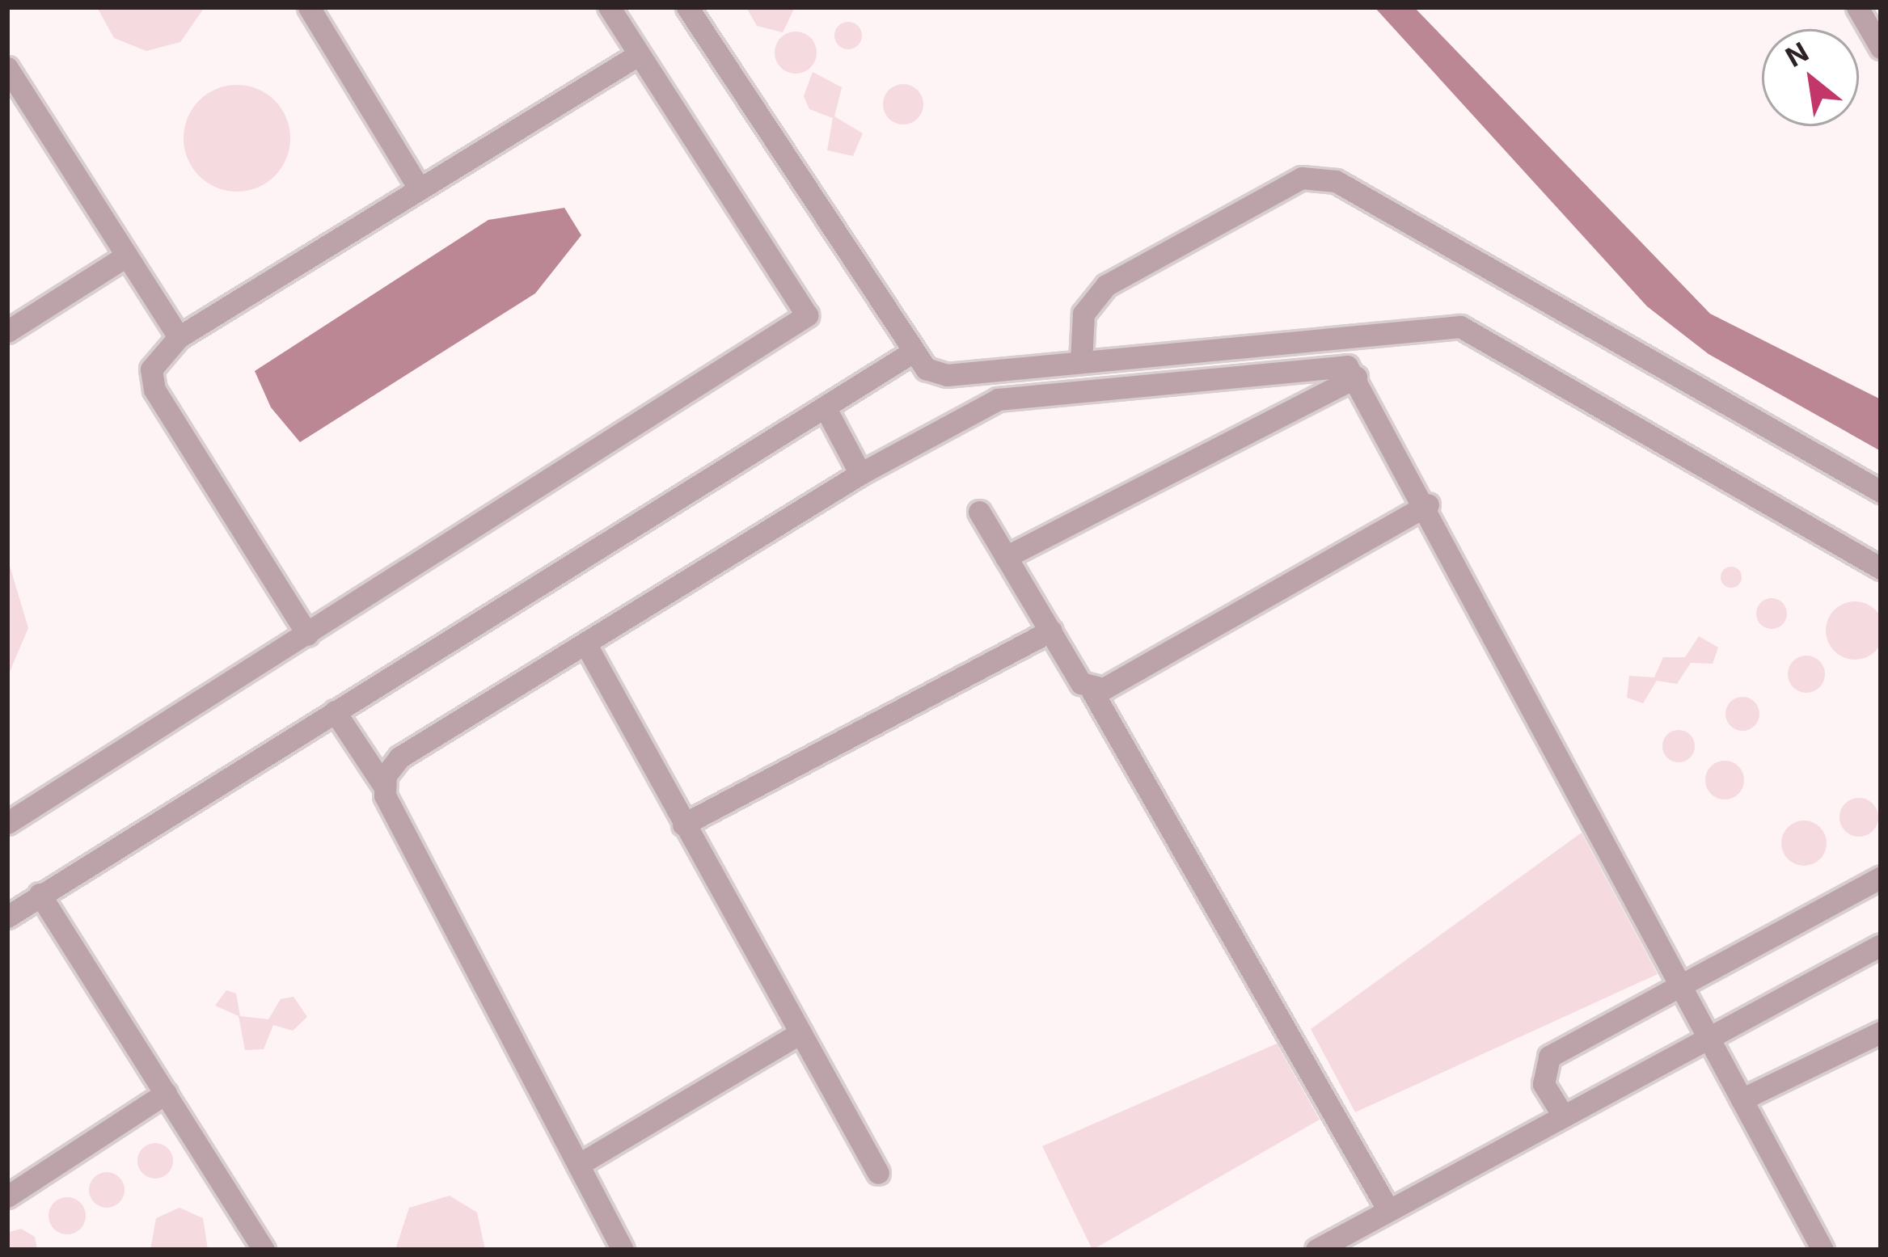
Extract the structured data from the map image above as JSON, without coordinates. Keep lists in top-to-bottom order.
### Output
{
  "north": "top left"
}
